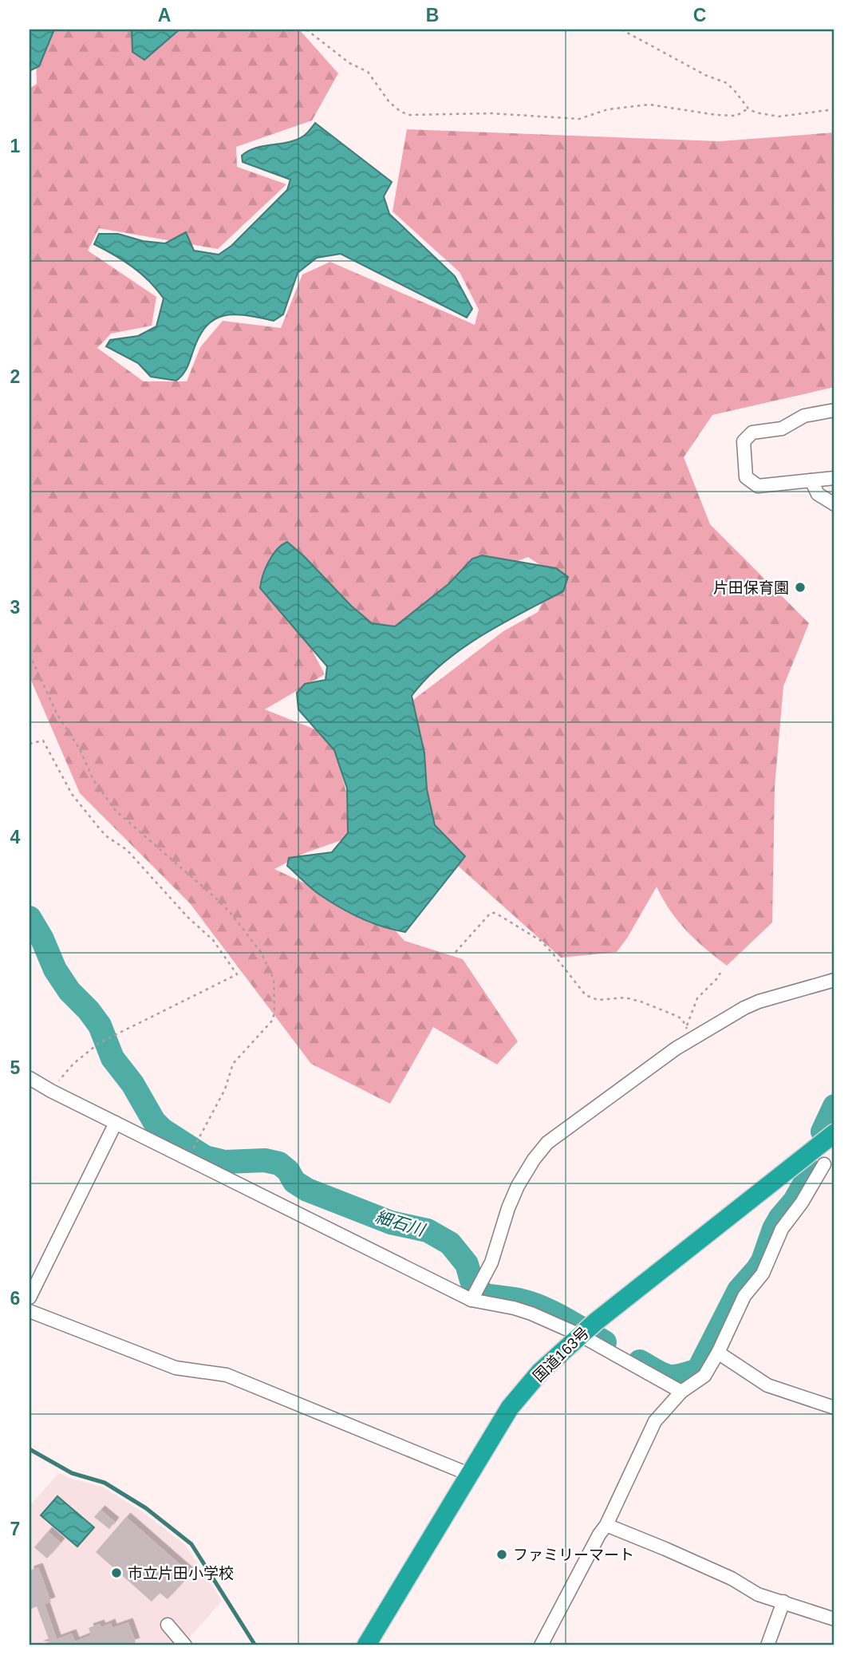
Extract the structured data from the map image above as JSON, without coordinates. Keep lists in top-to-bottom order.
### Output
{
  "streets": {
    "highway": ["国道163号"]
  },
  "water": ["細石川"],
  "places": ["片田保育園", "ファミリーマート", "市立片田小学校"],
  "grid": {
    "columns": ["A", "B", "C"],
    "rows": [
      "1",
      "2",
      "3",
      "4",
      "5",
      "6",
      "7"
    ]
  }
}
